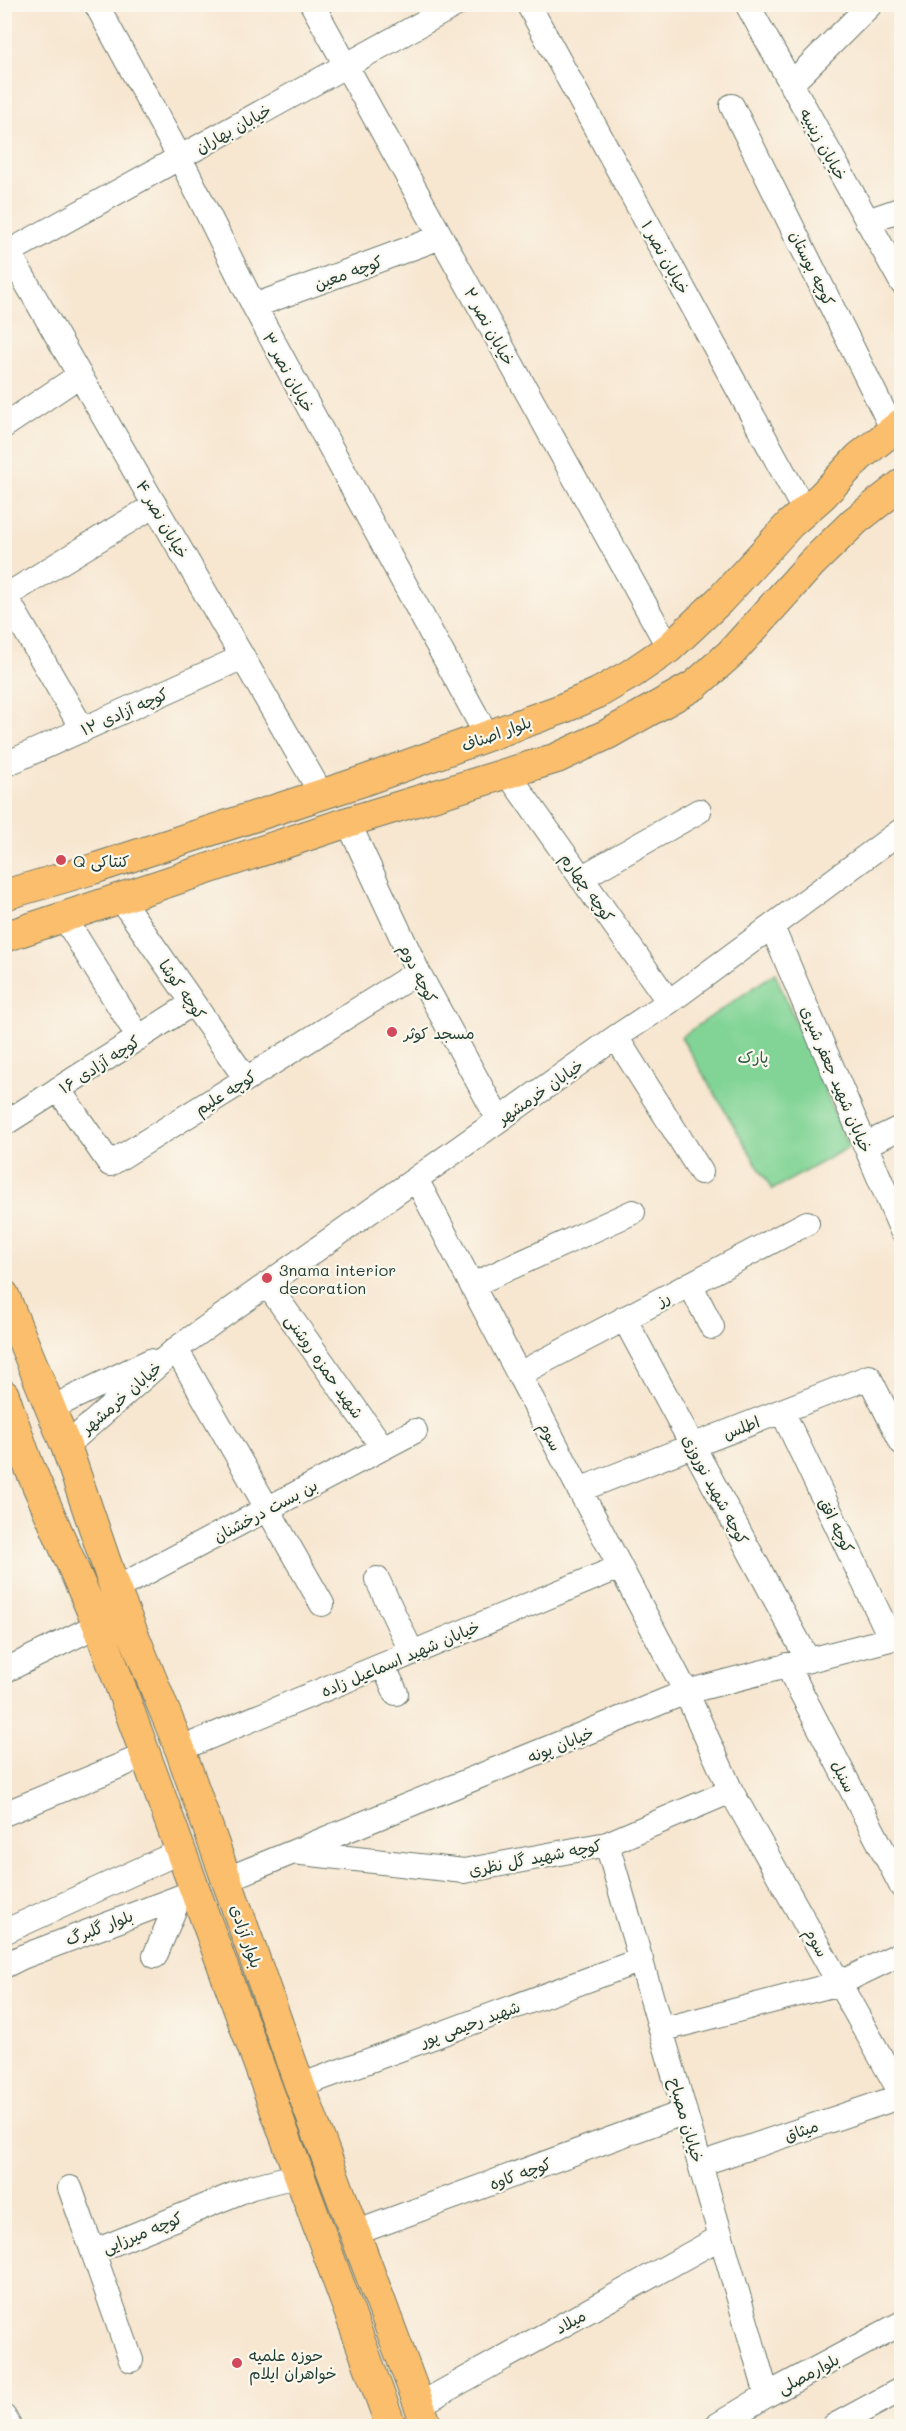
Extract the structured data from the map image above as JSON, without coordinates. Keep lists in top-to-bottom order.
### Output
{
  "streets": {
    "main road": ["بلوار اصناف", "بلوار آزادی"],
    "street": [
      "خیابان بهاران",
      "خیابان زینبیه",
      "خیابان نصر ۱",
      "کوچه بوستان",
      "کوچه معین",
      "خیابان نصر ۲",
      "خیابان نصر ۳",
      "خیابان نصر ۴",
      "کوچه آزادی ۱۲",
      "کوچه چهارم",
      "کوچه دوم",
      "کوچه کوشا",
      "کوچه آزادی ۱۶",
      "خیابان شهید جعفر شیری",
      "خیابان خرمشهر",
      "کوچه علیم",
      "رز",
      "شهید حمزه روشنی",
      "اطلس",
      "سوم",
      "کوچه شهید نوروزی",
      "بن بست درخشنان",
      "کوچه افق",
      "خیابان شهید اسماعیل زاده",
      "خیابان پونه",
      "سنبل",
      "کوچه شهید گل نظری",
      "بلوار گلبرگ",
      "شهید رحیمی پور",
      "خیابان مصباح",
      "میثاق",
      "کوچه کاوه",
      "کوچه میرزایی",
      "میلاد",
      "بلوارمصلی"
    ]
  },
  "crossings": [
    ["خیابان بهاران", "خیابان نصر ۲"],
    ["خیابان بهاران", "خیابان نصر ۳"],
    ["خیابان بهاران", "خیابان نصر ۴"],
    ["خیابان نصر ۱", "بلوار اصناف"],
    ["کوچه بوستان", "بلوار اصناف"],
    ["کوچه معین", "خیابان نصر ۲"],
    ["کوچه معین", "خیابان نصر ۳"],
    ["خیابان نصر ۲", "بلوار اصناف"],
    ["خیابان نصر ۳", "بلوار اصناف"],
    ["خیابان نصر ۴", "کوچه آزادی ۱۲"],
    ["خیابان نصر ۴", "بلوار اصناف"],
    ["کوچه چهارم", "خیابان خرمشهر"],
    ["کوچه دوم", "خیابان خرمشهر"],
    ["کوچه دوم", "کوچه علیم"],
    ["کوچه کوشا", "کوچه آزادی ۱۶"],
    ["کوچه کوشا", "کوچه علیم"],
    ["کوچه آزادی ۱۶", "کوچه علیم"],
    ["خیابان شهید جعفر شیری", "خیابان خرمشهر"],
    ["خیابان خرمشهر", "شهید حمزه روشنی"],
    ["خیابان خرمشهر", "سوم"],
    ["خیابان خرمشهر", "بلوار آزادی"],
    ["رز", "سوم"],
    ["رز", "کوچه شهید نوروزی"],
    ["شهید حمزه روشنی", "بن بست درخشنان"],
    ["اطلس", "سوم"],
    ["اطلس", "کوچه شهید نوروزی"],
    ["اطلس", "کوچه افق"],
    ["سوم", "خیابان شهید اسماعیل زاده"],
    ["سوم", "خیابان پونه"],
    ["سوم", "کوچه شهید گل نظری"],
    ["سوم", "میثاق"],
    ["کوچه شهید نوروزی", "خیابان پونه"],
    ["کوچه شهید نوروزی", "سنبل"],
    ["بن بست درخشنان", "بلوار آزادی"],
    ["کوچه افق", "خیابان پونه"],
    ["خیابان شهید اسماعیل زاده", "بلوار آزادی"],
    ["خیابان پونه", "سنبل"],
    ["خیابان پونه", "کوچه شهید گل نظری"],
    ["خیابان پونه", "بلوار آزادی"],
    ["کوچه شهید گل نظری", "خیابان مصباح"],
    ["بلوار گلبرگ", "بلوار آزادی"],
    ["بلوار آزادی", "شهید رحیمی پور"],
    ["بلوار آزادی", "کوچه کاوه"],
    ["بلوار آزادی", "کوچه میرزایی"],
    ["بلوار آزادی", "میلاد"],
    ["شهید رحیمی پور", "خیابان مصباح"],
    ["خیابان مصباح", "میثاق"],
    ["خیابان مصباح", "کوچه کاوه"],
    ["خیابان مصباح", "میلاد"],
    ["خیابان مصباح", "بلوارمصلی"]
  ],
  "parks": ["پارک"],
  "places": [
    "Q کنتاکی",
    "مسجد کوثر",
    "3nama interior decoration",
    "حوزه علمیه خواهران ایلام"
  ]
}
